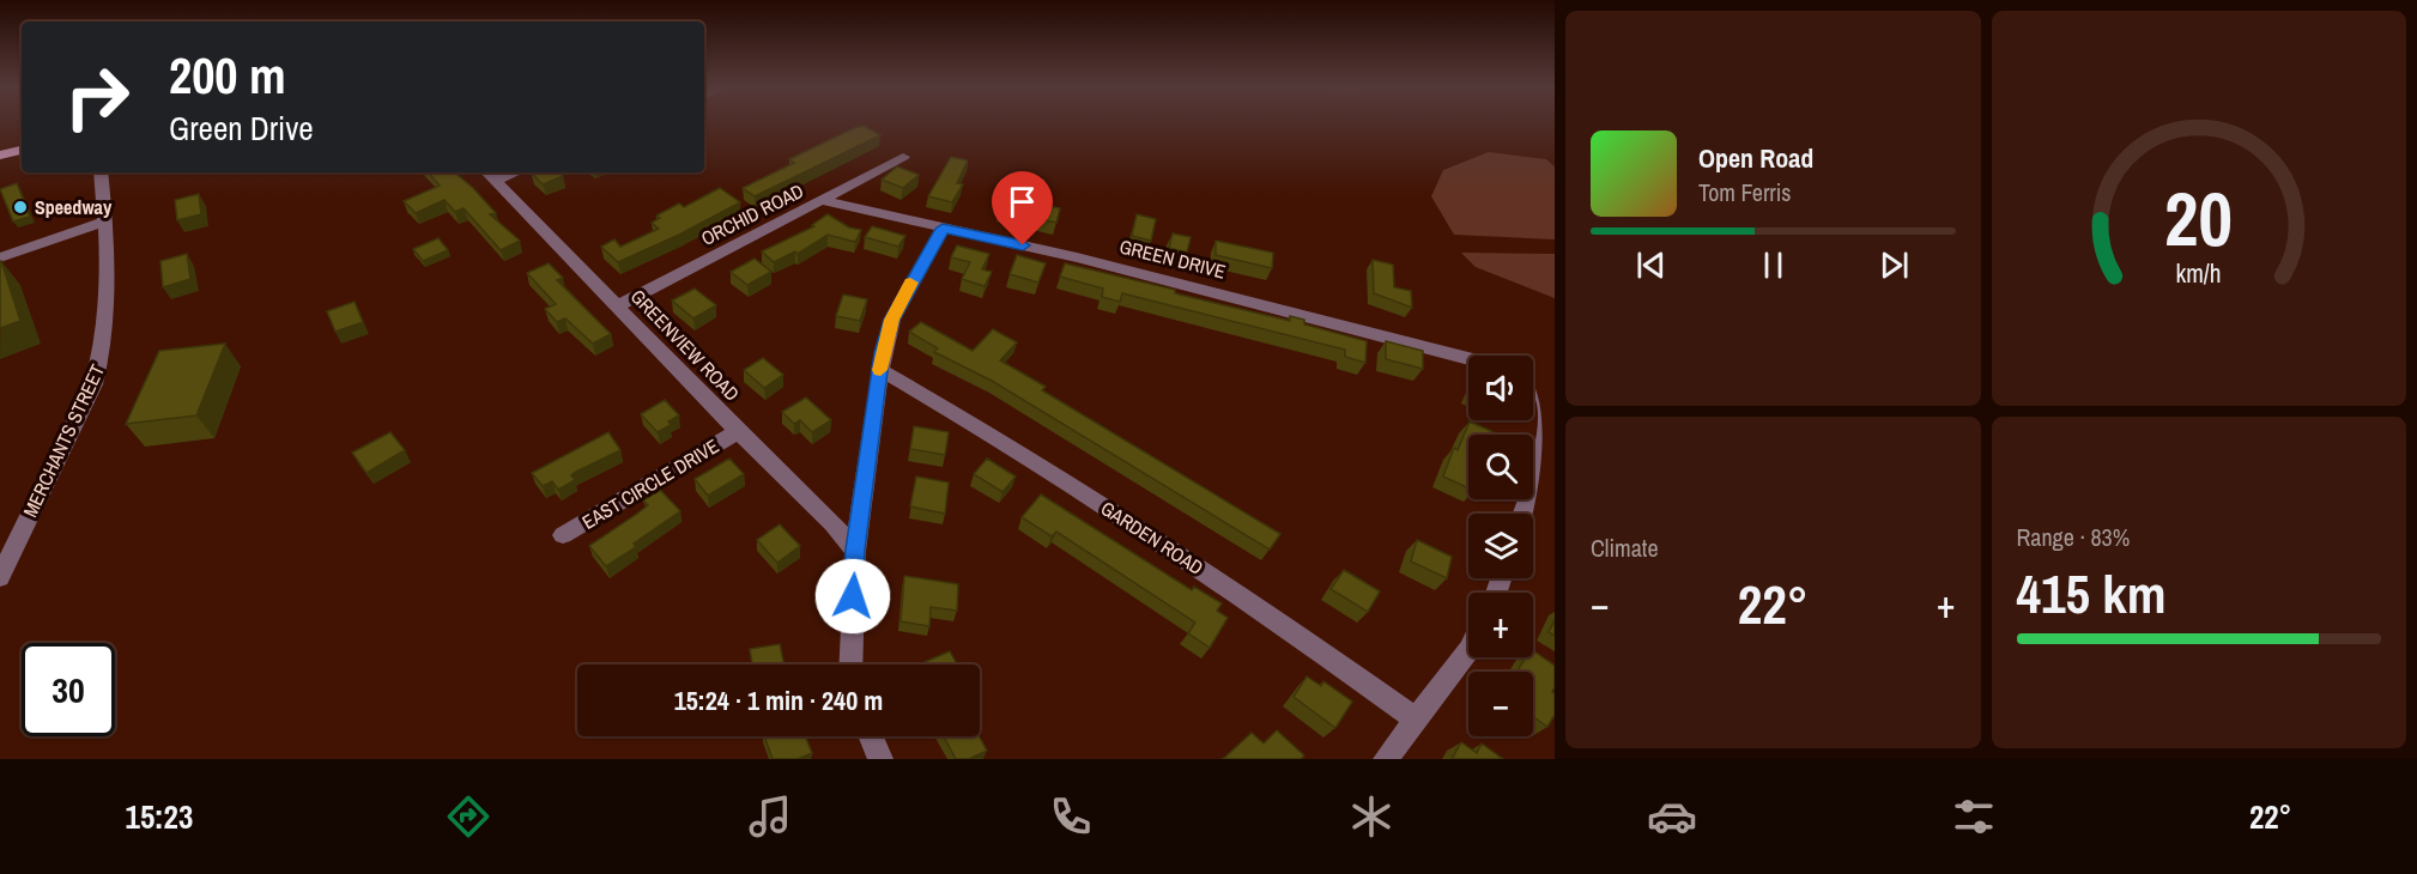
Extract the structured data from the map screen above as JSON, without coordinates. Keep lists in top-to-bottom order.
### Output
{
  "streets": {
    "street": [
      "ORCHID ROAD",
      "GREEN DRIVE",
      "GREENVIEW ROAD",
      "MERCHANTS STREET",
      "EAST CIRCLE DRIVE",
      "GARDEN ROAD"
    ]
  },
  "crossings": [
    ["ORCHID ROAD", "GREEN DRIVE"],
    ["ORCHID ROAD", "GREENVIEW ROAD"],
    ["GREENVIEW ROAD", "EAST CIRCLE DRIVE"]
  ],
  "places": ["Speedway"],
  "page": {
    "turn": ["200 m", "Green Drive"],
    "song": ["Open Road", "Tom Ferris"],
    "map_buttons": ["+", "−"],
    "tile": [
      "Climate",
      ["Range · 83%", "415 km"]
    ],
    "heat": ["−", "22°", "+"],
    "limit": "30",
    "trip": "15:24 · 1 min · 240 m",
    "tabs": ["15:23", "22°"],
    "gauge": ["20", "km/h"]
  }
}
